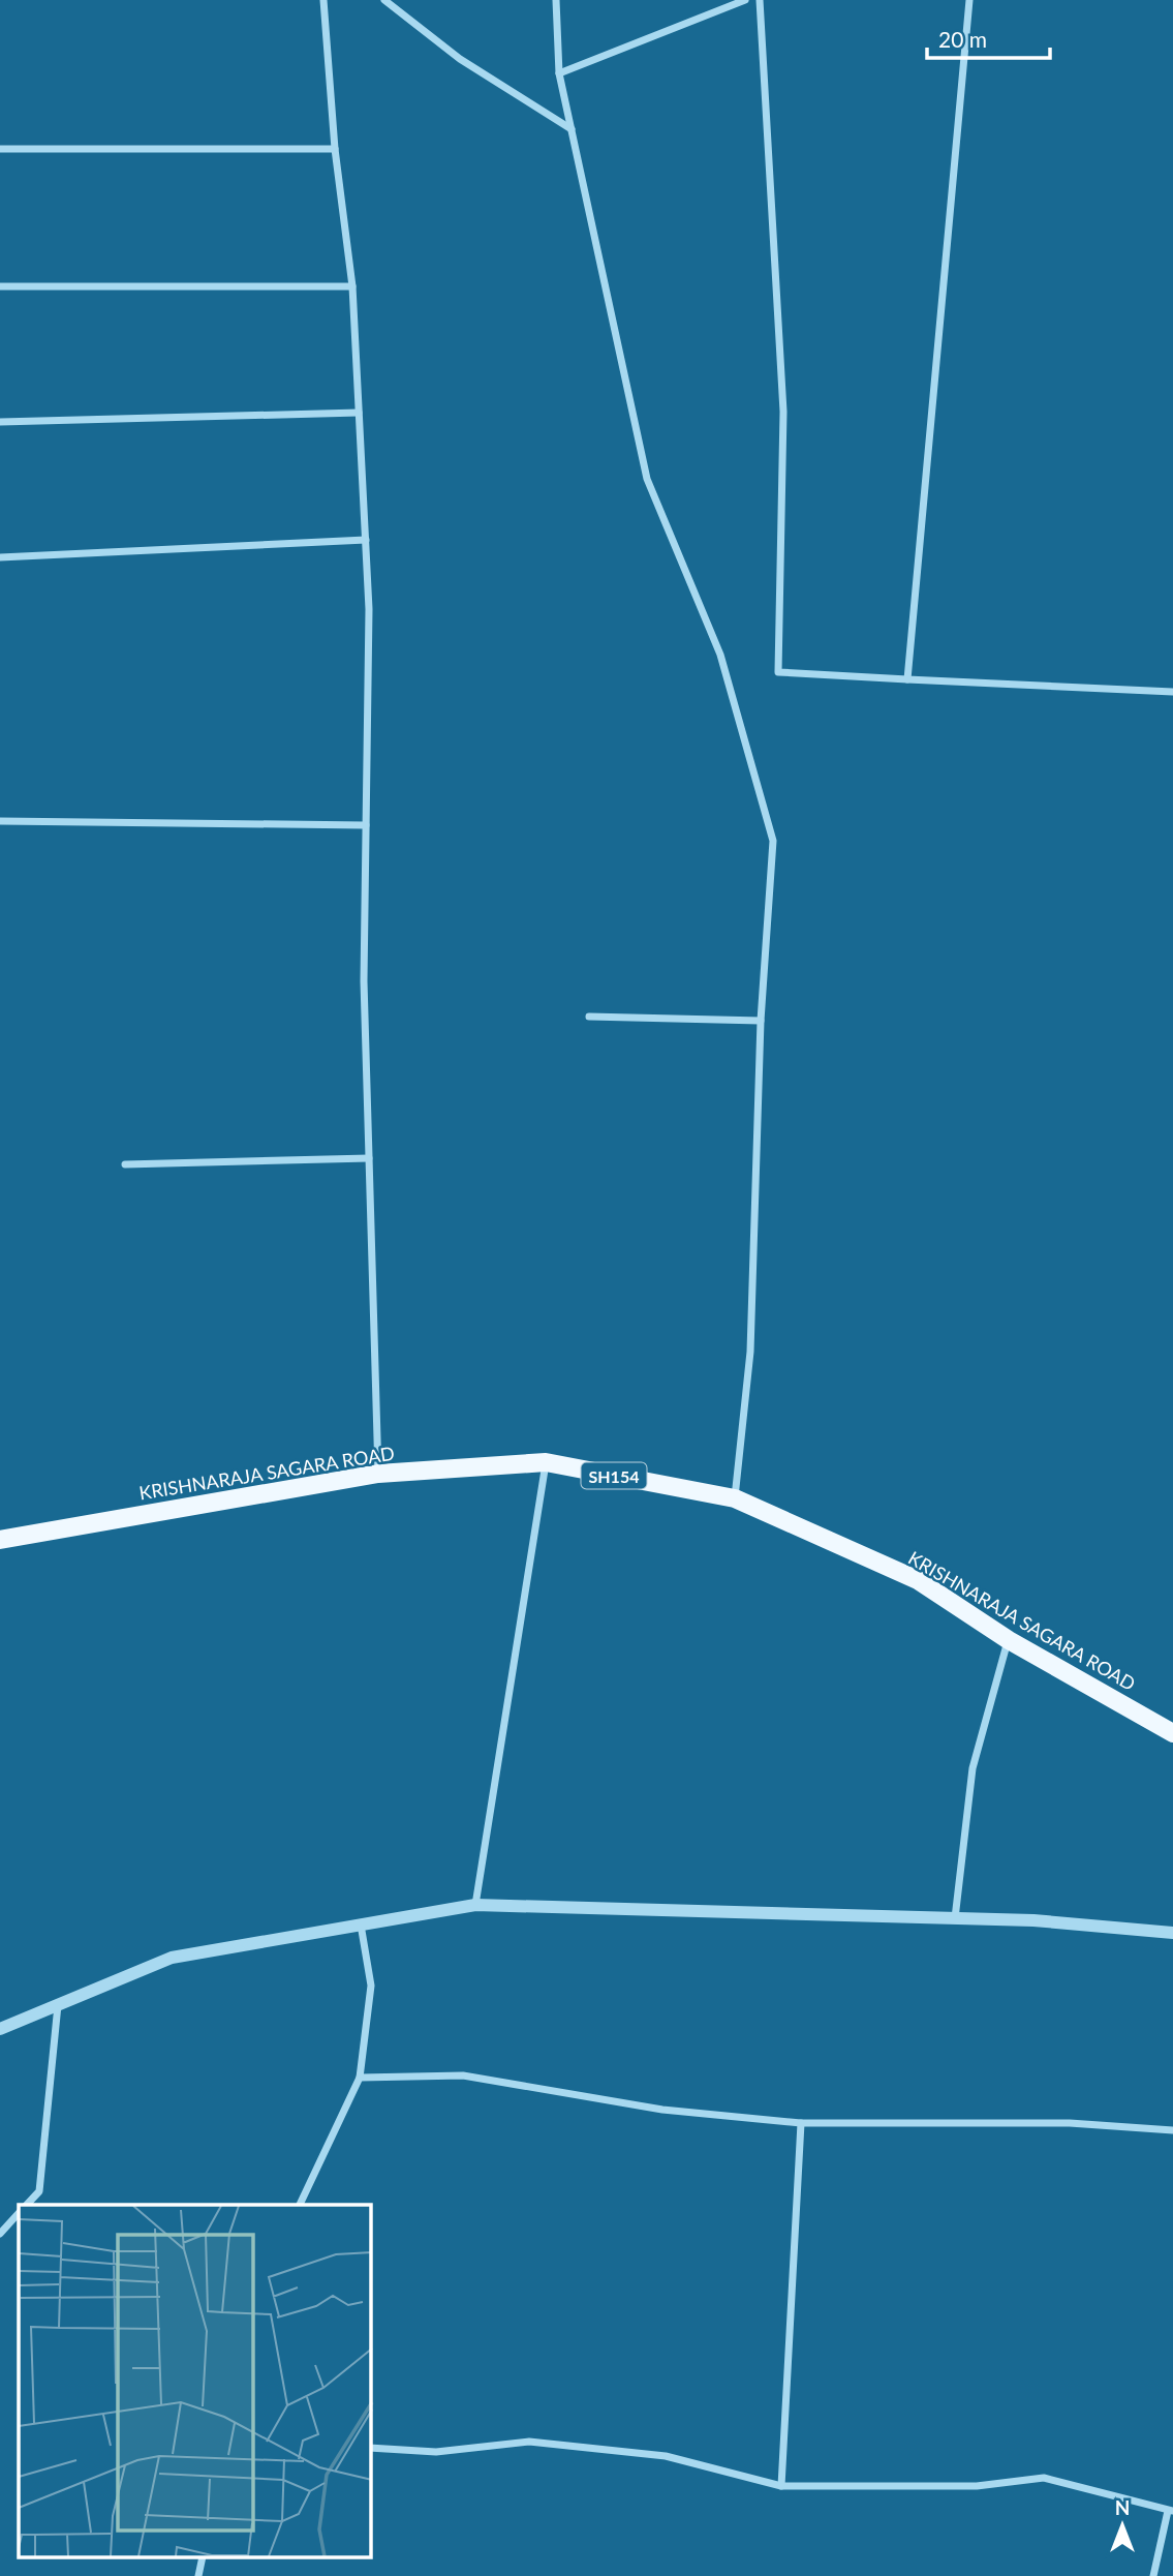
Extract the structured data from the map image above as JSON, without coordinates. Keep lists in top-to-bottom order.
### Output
{
  "streets": {
    "main road": ["KRISHNARAJA SAGARA ROAD", "SH154"]
  },
  "scale_bar": "20 m",
  "north": "top"
}
